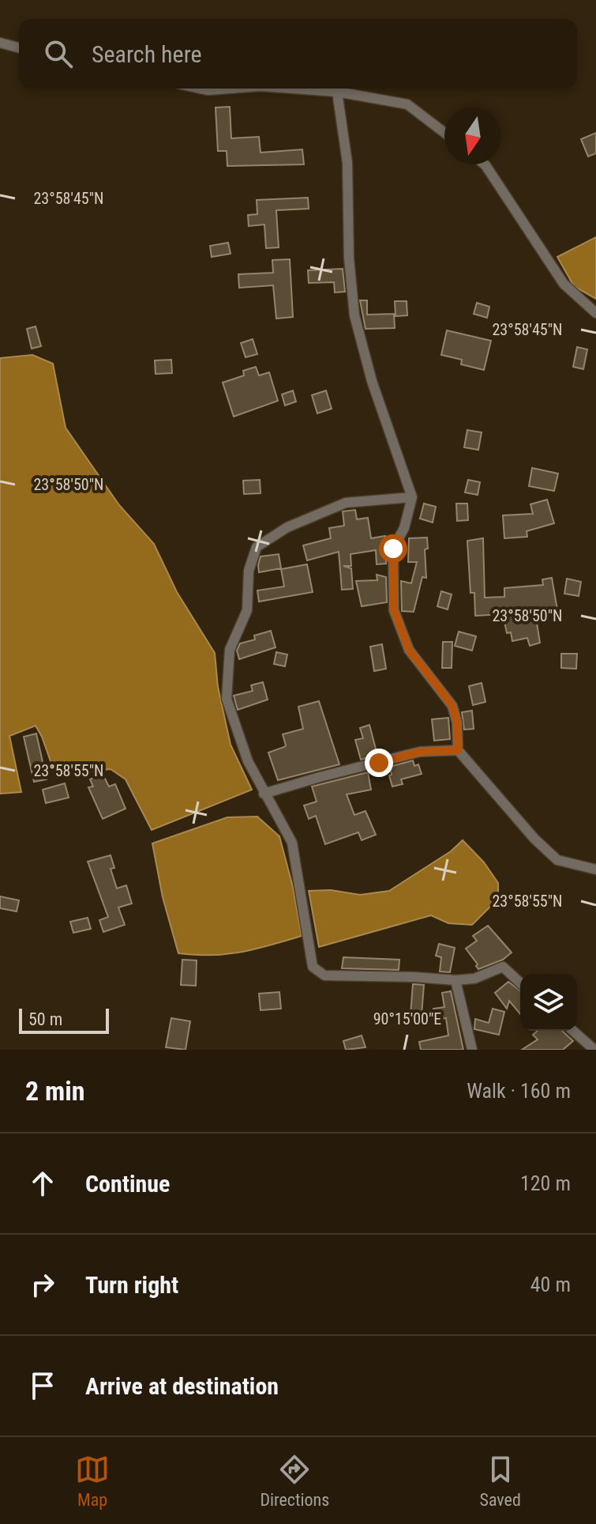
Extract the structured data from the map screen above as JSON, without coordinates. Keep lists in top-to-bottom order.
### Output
{
  "scale_bar": "50 m",
  "north": "bottom",
  "page": {
    "search": "Search here",
    "scale": "50 m",
    "heading": ["2 min", "Walk · 160 m"],
    "list": [
      ["Continue", "120 m"],
      ["Turn right", "40 m"],
      "Arrive at destination"
    ],
    "nav": ["Map", "Directions", "Saved"]
  },
  "coordinates": [
    "23°58'45\"N",
    "23°58'50\"N",
    "23°58'55\"N",
    "90°15'00\"E"
  ]
}
